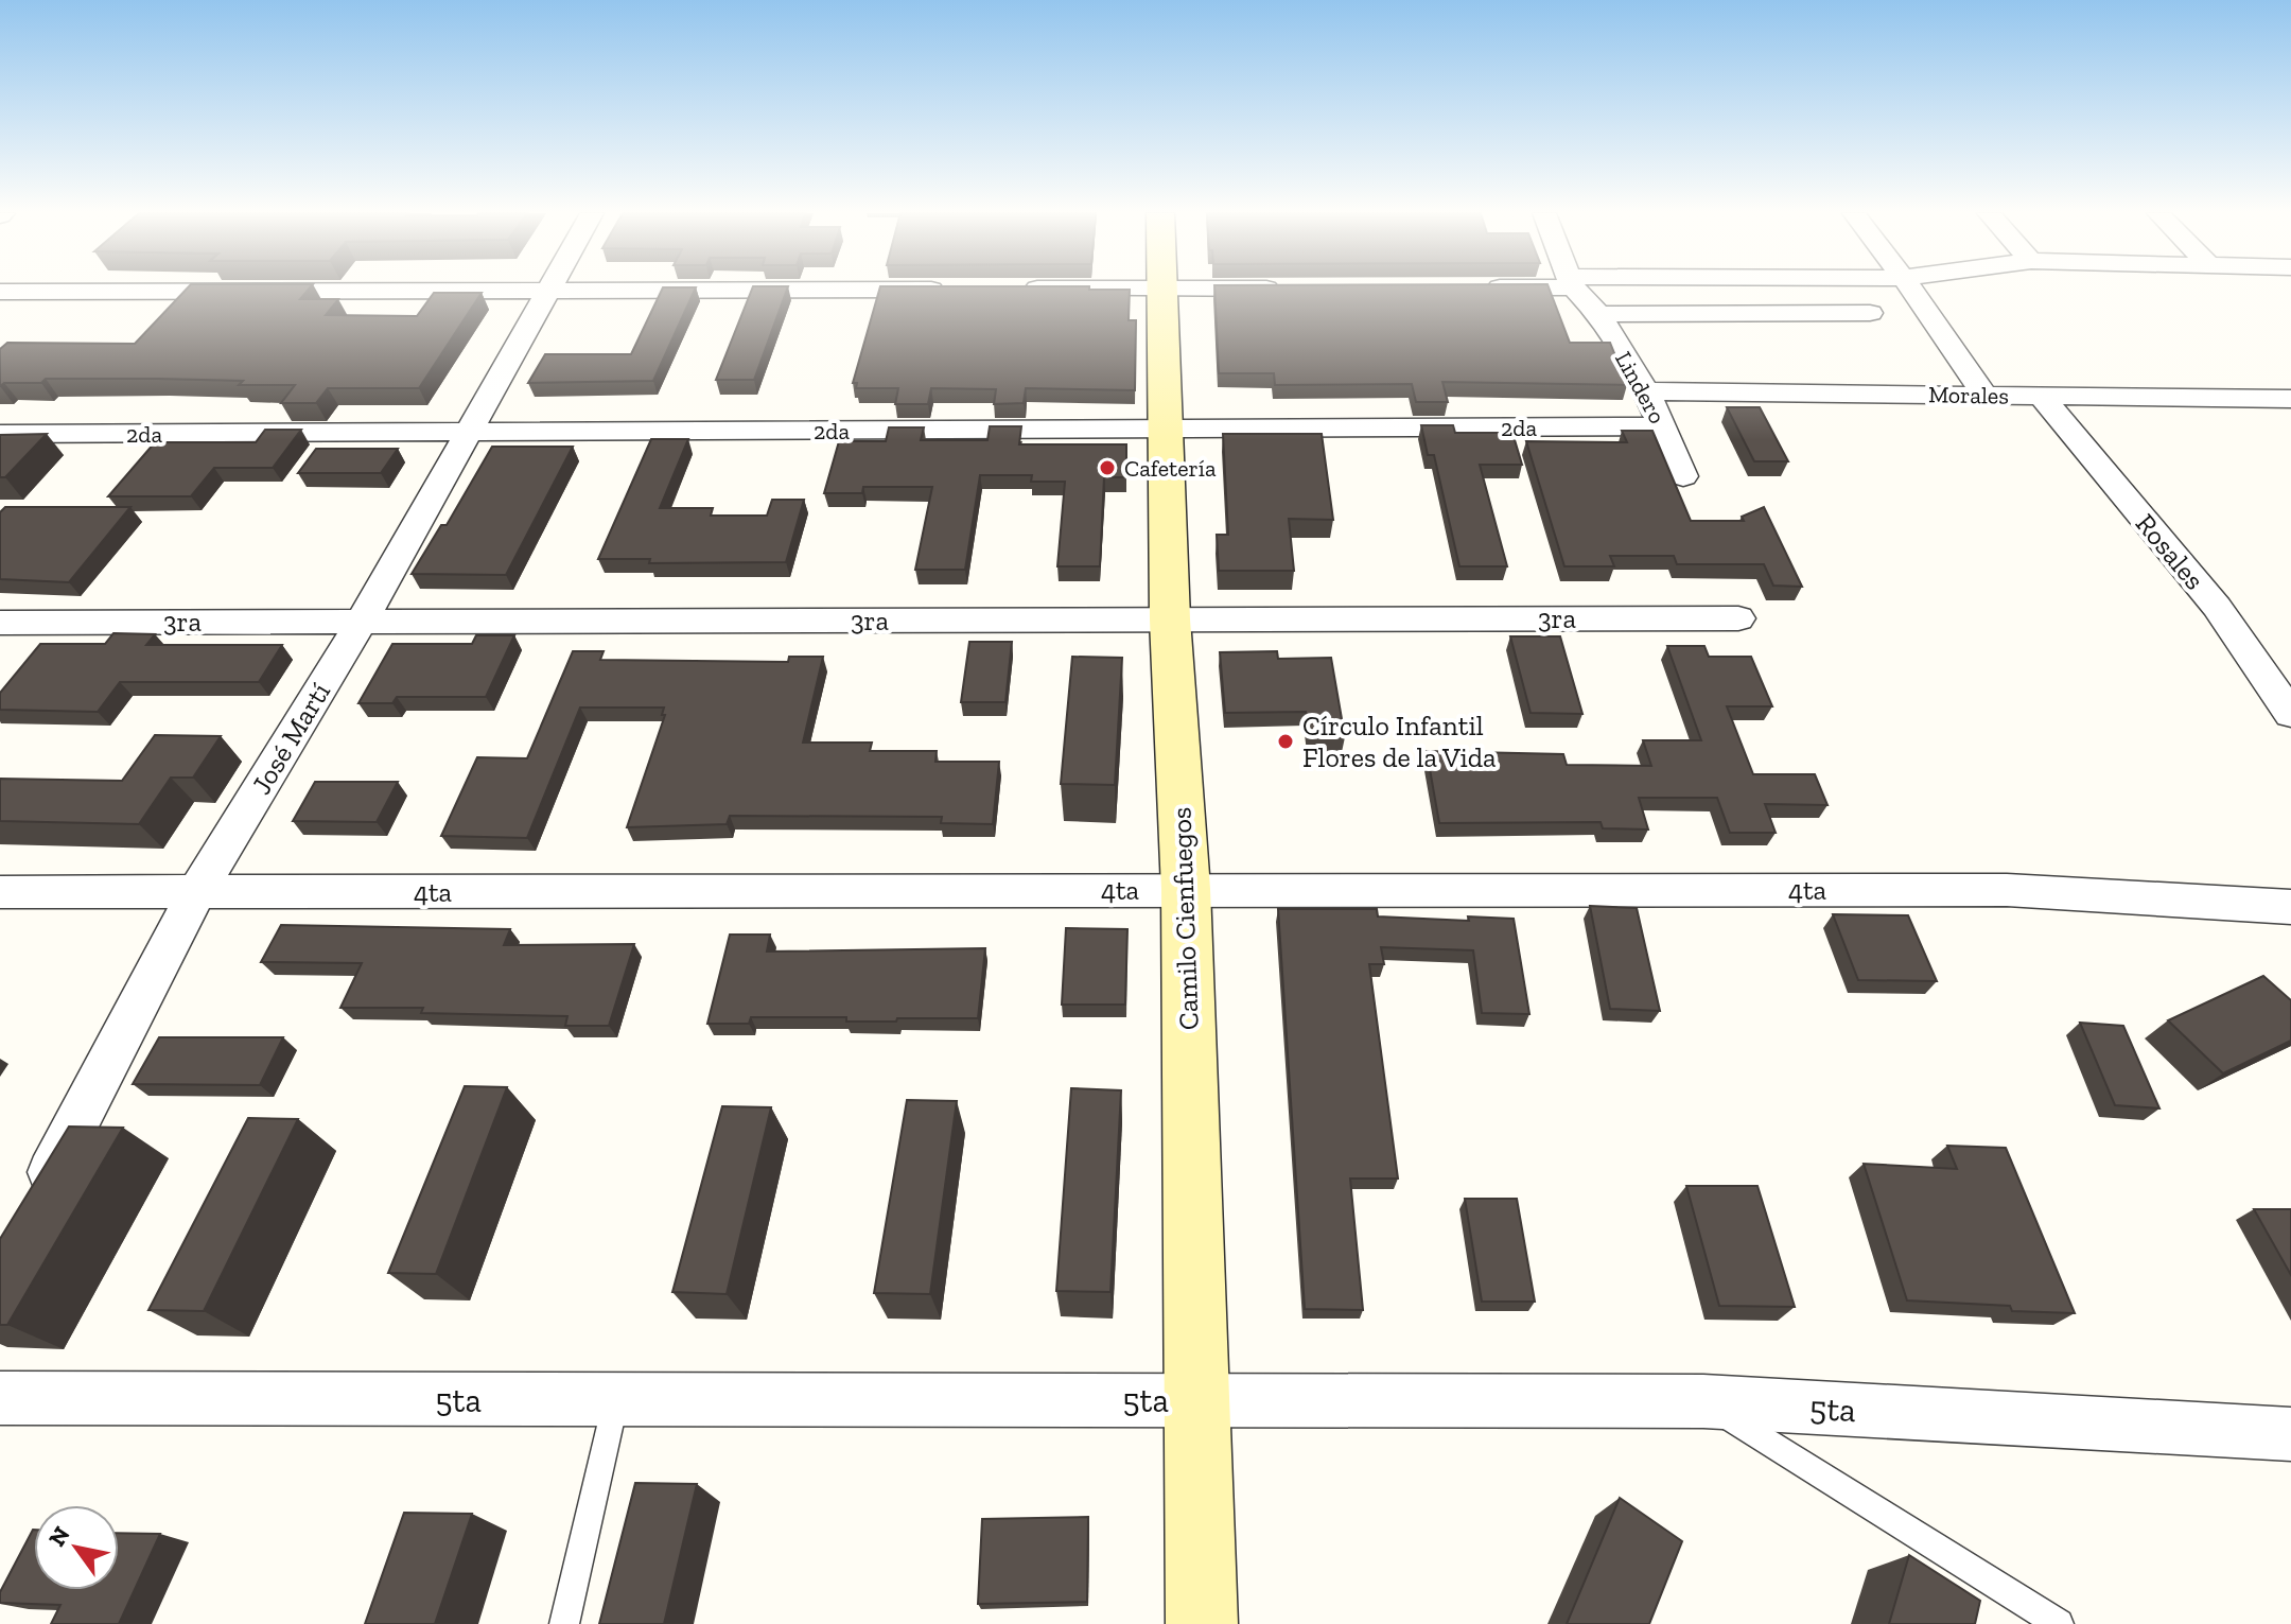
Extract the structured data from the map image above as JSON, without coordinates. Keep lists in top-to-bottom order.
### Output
{
  "streets": {
    "street": [
      "Lindero",
      "Morales",
      "2da",
      "Rosales",
      "3ra",
      "José Martí",
      "4ta",
      "Camilo Cienfuegos",
      "5ta"
    ]
  },
  "crossings": [
    ["Lindero", "Morales"],
    ["Lindero", "2da"],
    ["Morales", "Rosales"],
    ["2da", "José Martí"],
    ["2da", "Camilo Cienfuegos"],
    ["3ra", "José Martí"],
    ["3ra", "Camilo Cienfuegos"],
    ["José Martí", "4ta"],
    ["4ta", "Camilo Cienfuegos"],
    ["Camilo Cienfuegos", "5ta"]
  ],
  "places": ["Cafetería", "Círculo Infantil Flores de la Vida"],
  "north": "top left"
}
